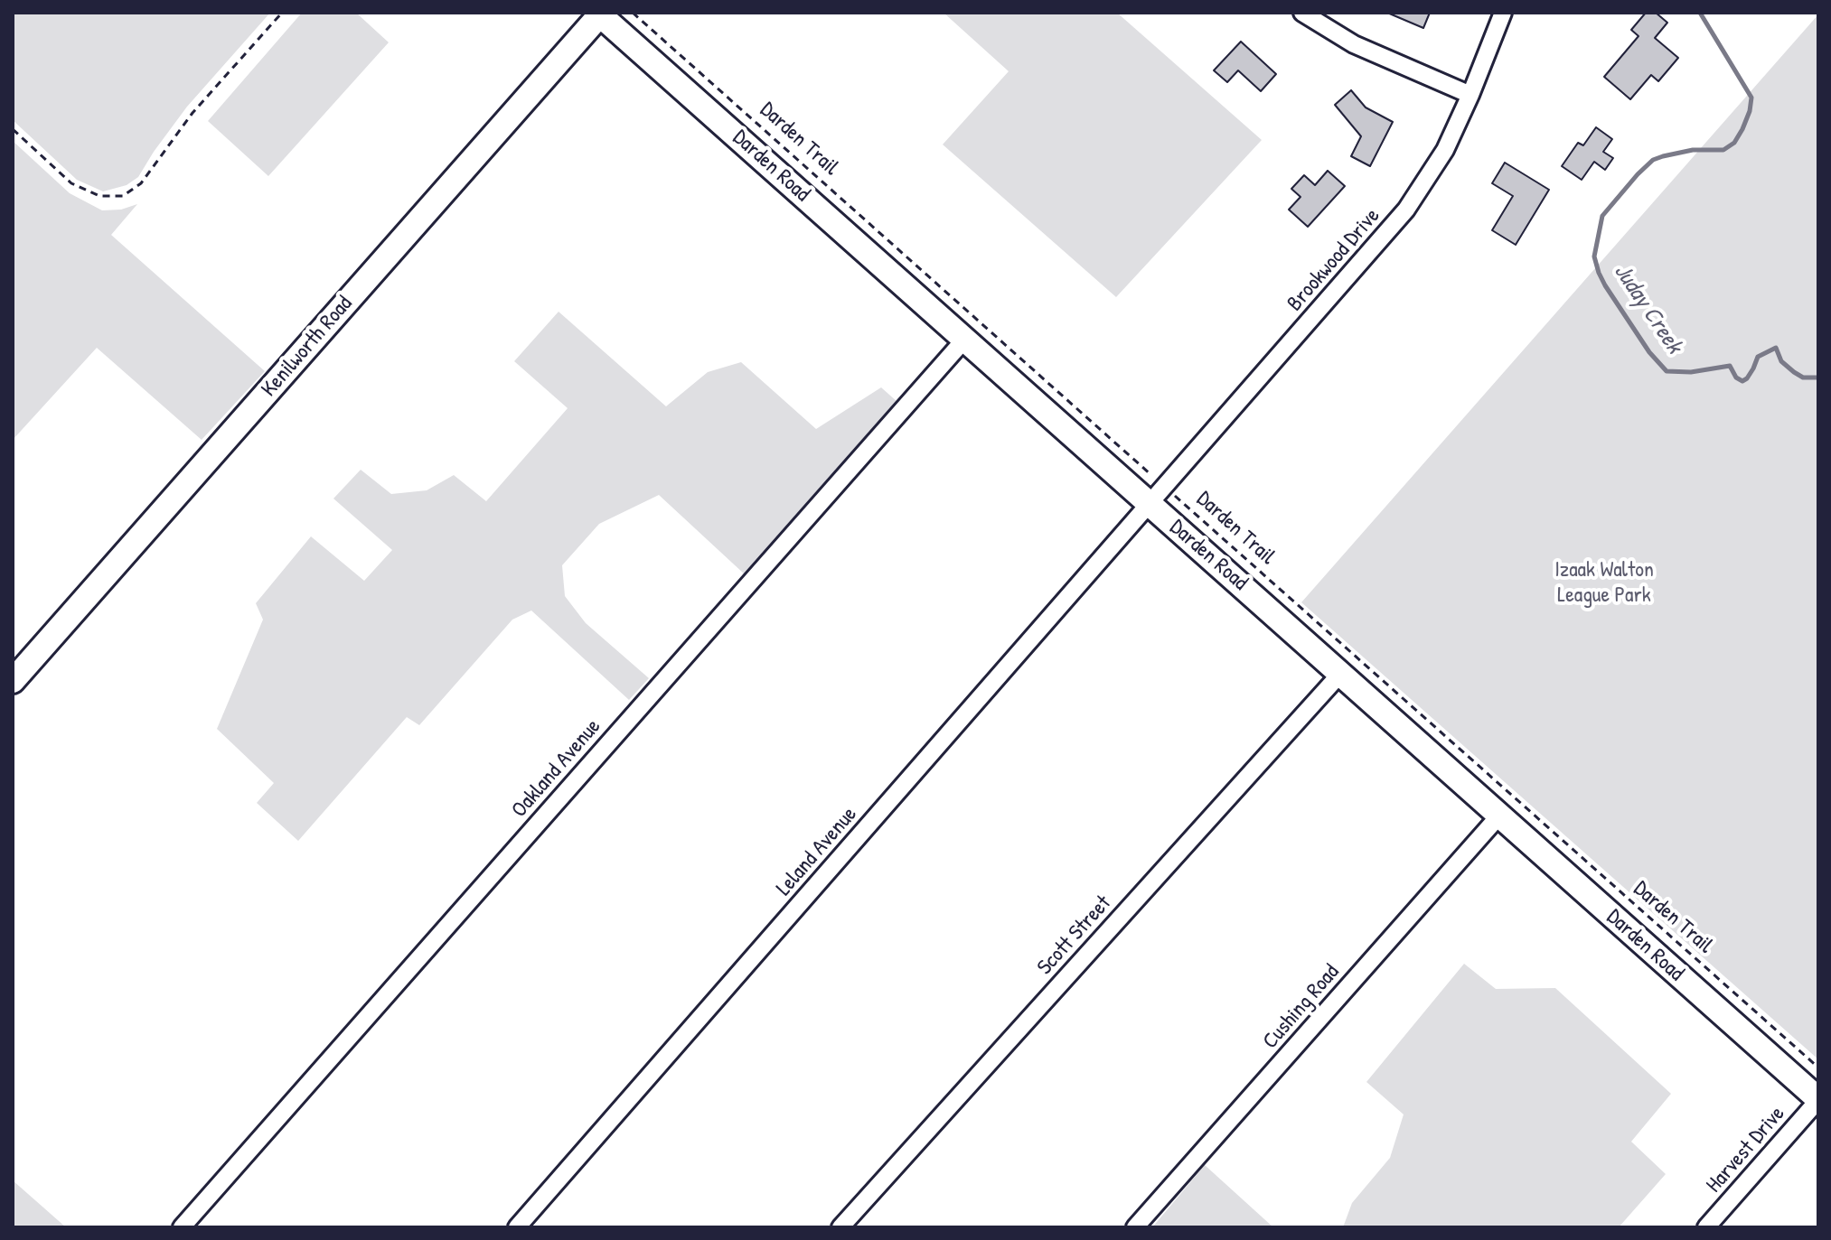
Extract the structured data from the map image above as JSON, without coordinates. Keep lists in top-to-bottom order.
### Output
{
  "streets": {
    "street": [
      "Darden Road",
      "Brookwood Drive",
      "Kenilworth Road",
      "Oakland Avenue",
      "Leland Avenue",
      "Scott Street",
      "Cushing Road",
      "Harvest Drive"
    ],
    "path": ["Darden Trail"]
  },
  "crossings": [
    ["Darden Trail", "Darden Road"],
    ["Darden Trail", "Brookwood Drive"],
    ["Darden Trail", "Leland Avenue"],
    ["Darden Road", "Brookwood Drive"],
    ["Darden Road", "Kenilworth Road"],
    ["Darden Road", "Oakland Avenue"],
    ["Darden Road", "Leland Avenue"],
    ["Darden Road", "Scott Street"],
    ["Darden Road", "Cushing Road"],
    ["Darden Road", "Harvest Drive"],
    ["Brookwood Drive", "Leland Avenue"]
  ],
  "water": ["Juday Creek"],
  "parks": ["Izaak Walton League Park"]
}
